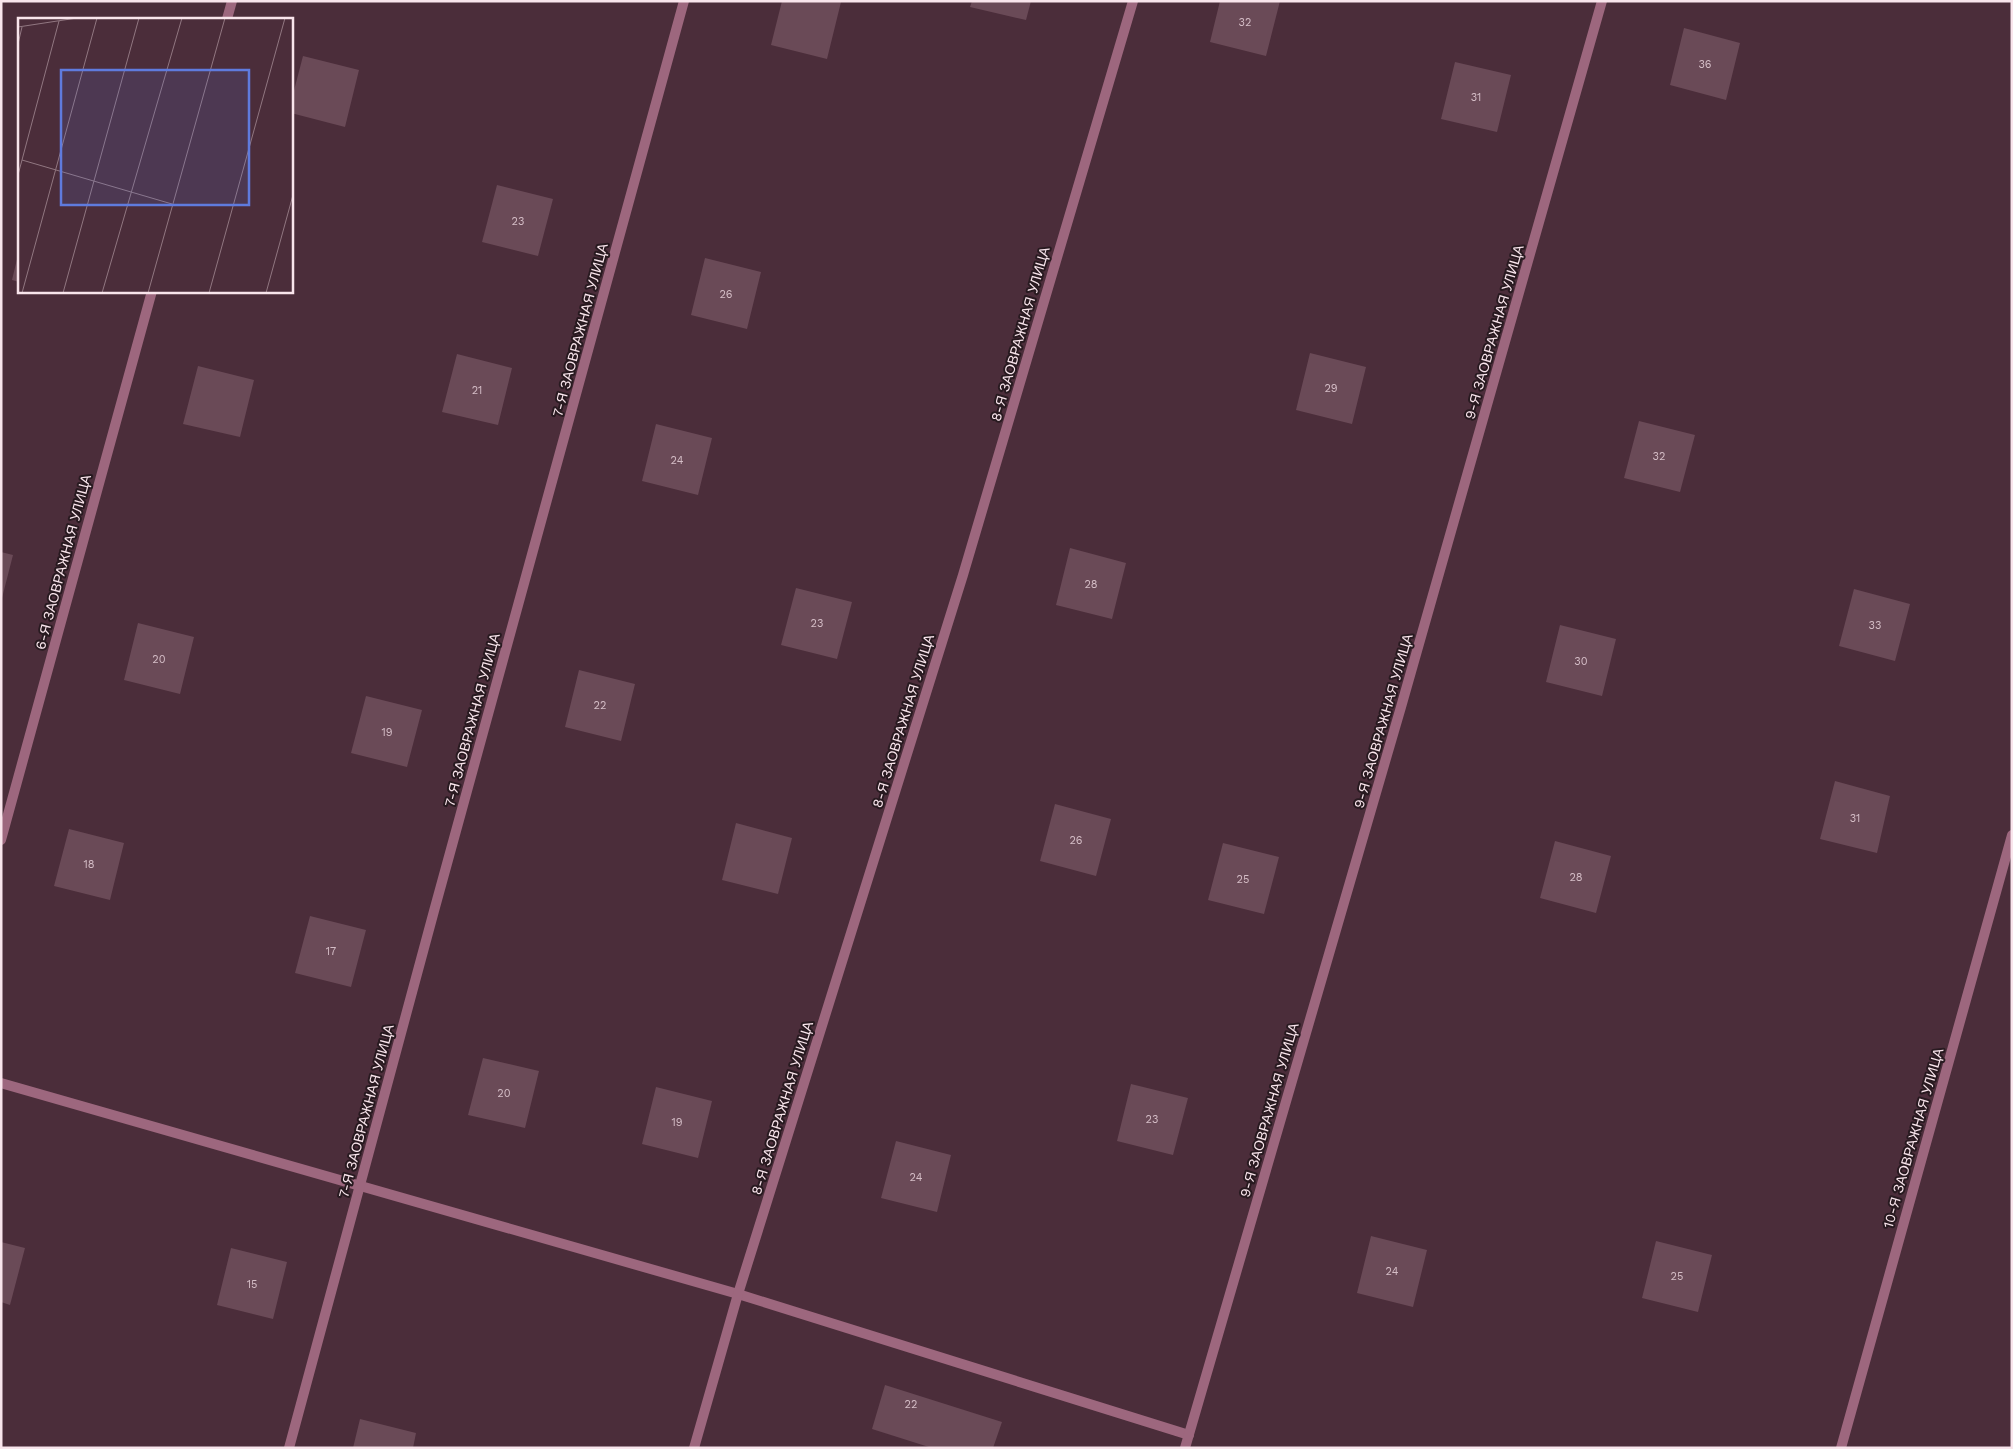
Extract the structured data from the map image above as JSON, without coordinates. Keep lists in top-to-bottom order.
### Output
{
  "streets": {
    "street": [
      "7-Я ЗАОВРАЖНАЯ УЛИЦА",
      "9-Я ЗАОВРАЖНАЯ УЛИЦА",
      "8-Я ЗАОВРАЖНАЯ УЛИЦА",
      "6-Я ЗАОВРАЖНАЯ УЛИЦА",
      "10-Я ЗАОВРАЖНАЯ УЛИЦА"
    ]
  },
  "house_numbers": [
    "32",
    "36",
    "31",
    "23",
    "26",
    "29",
    "21",
    "32",
    "24",
    "28",
    "23",
    "33",
    "20",
    "30",
    "22",
    "19",
    "31",
    "26",
    "18",
    "28",
    "25",
    "17",
    "20",
    "23",
    "19",
    "24",
    "24",
    "25",
    "15",
    "22"
  ]
}
